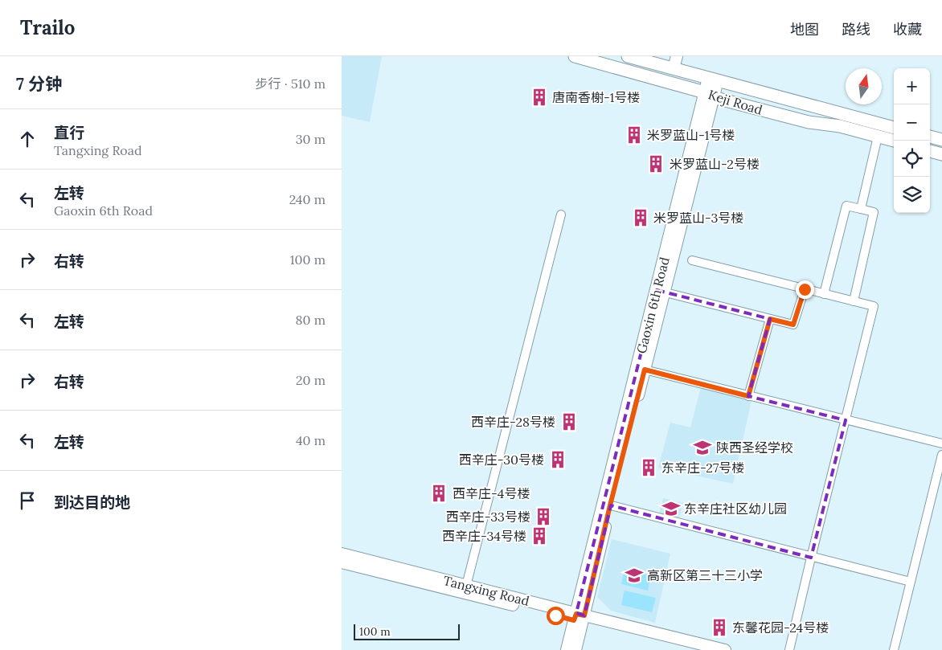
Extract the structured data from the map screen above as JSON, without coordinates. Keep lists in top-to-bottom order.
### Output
{
  "streets": {
    "main road": ["Keji Road"],
    "street": ["Gaoxin 6th Road", "Tangxing Road"]
  },
  "crossings": [
    ["Keji Road", "Gaoxin 6th Road"],
    ["Gaoxin 6th Road", "Tangxing Road"]
  ],
  "places": {
    "building": [
      "唐南香榭-1号楼",
      "米罗蓝山-1号楼",
      "米罗蓝山-2号楼",
      "米罗蓝山-3号楼",
      "西辛庄-28号楼",
      "西辛庄-30号楼",
      "东辛庄-27号楼",
      "西辛庄-4号楼",
      "西辛庄-33号楼",
      "西辛庄-34号楼",
      "东馨花园-24号楼"
    ],
    "school or university": ["陕西圣经学校", "东辛庄社区幼儿园", "高新区第三十三小学"]
  },
  "scale_bar": "100 m",
  "north": "top",
  "page": {
    "header": "Trailo",
    "nav": ["地图", "路线", "收藏"],
    "heading": ["7 分钟", "步行 · 510 m"],
    "map_buttons": ["+", "−"],
    "list": [
      ["直行", "Tangxing Road", "30 m"],
      ["左转", "Gaoxin 6th Road", "240 m"],
      ["右转", "100 m"],
      ["左转", "80 m"],
      ["右转", "20 m"],
      ["左转", "40 m"],
      "到达目的地"
    ],
    "scale": "100 m"
  }
}
